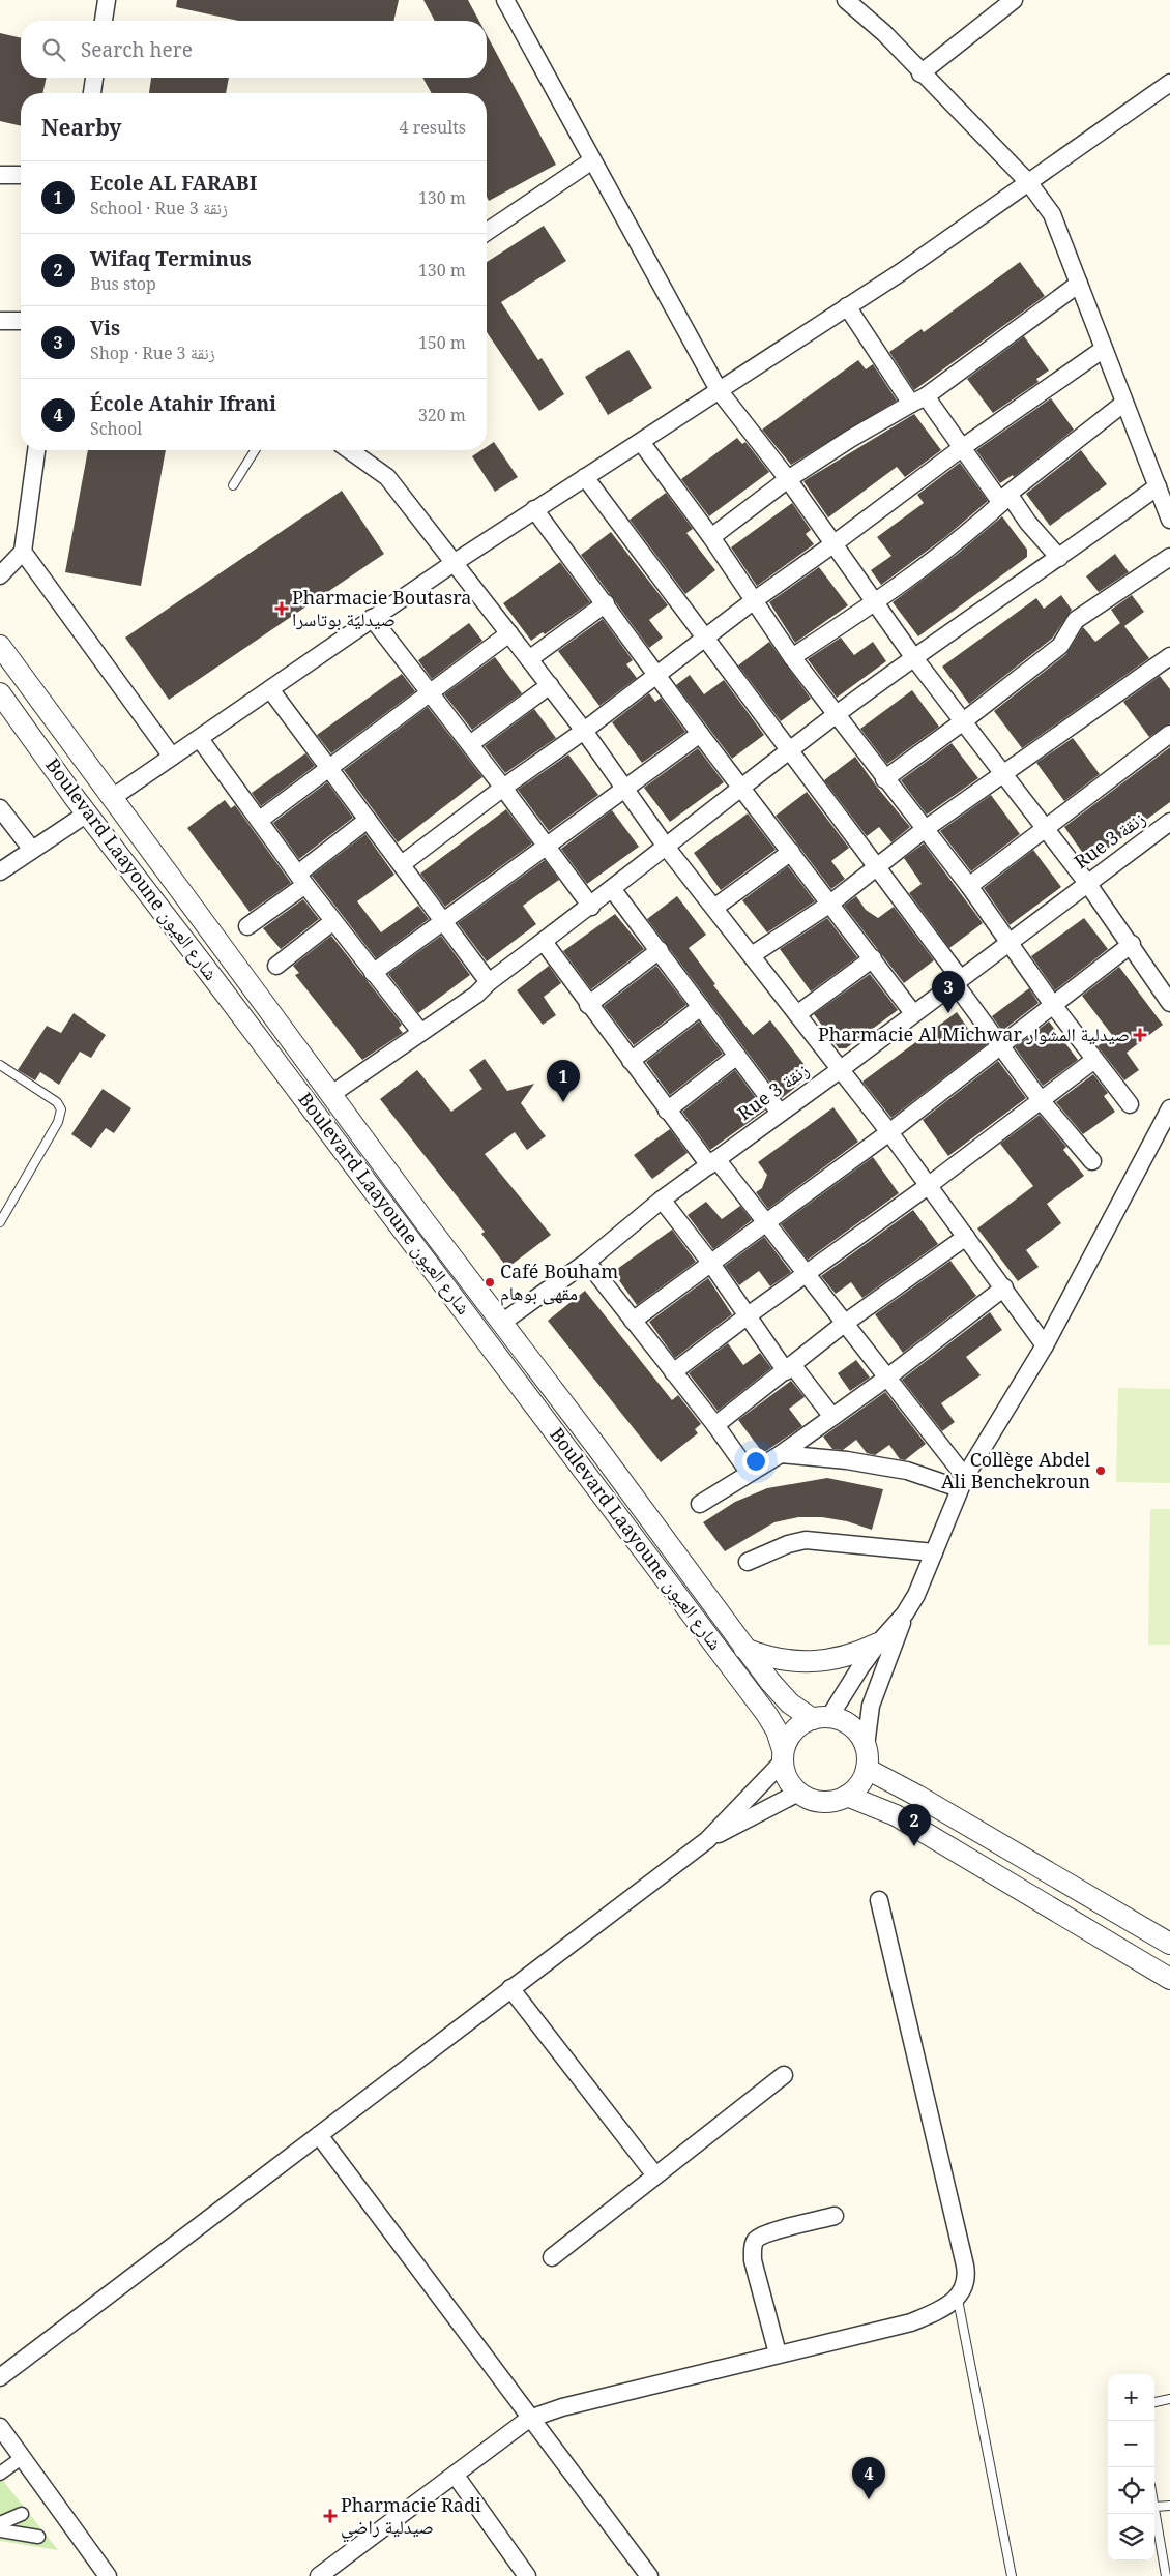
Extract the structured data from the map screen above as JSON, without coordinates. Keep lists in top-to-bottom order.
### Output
{
  "streets": {
    "street": ["Rue 3 زنقة", "Boulevard Laayoune شارع العيون"]
  },
  "crossings": [
    ["Rue 3 زنقة", "Boulevard Laayoune شارع العيون"]
  ],
  "places": {
    "health": ["Pharmacie Boutasra صيدلية بوتاسرا", "Pharmacie Al Michwar صيدلية المشوار", "Pharmacie Radi صيدلية راضي"],
    "other": ["Café Bouham مقهى بوهام", "Collège Abdel Ali Benchekroun"]
  },
  "page": {
    "search": "Search here",
    "heading": ["Nearby", "4 results"],
    "list": [
      {
        "mark": "1",
        "name": "Ecole AL FARABI",
        "note": "School · Rue 3 زنقة",
        "value": "130 m"
      },
      {
        "mark": "2",
        "name": "Wifaq Terminus",
        "note": "Bus stop",
        "value": "130 m"
      },
      {
        "mark": "3",
        "name": "Vis",
        "note": "Shop · Rue 3 زنقة",
        "value": "150 m"
      },
      {
        "mark": "4",
        "name": "École Atahir Ifrani",
        "note": "School",
        "value": "320 m"
      }
    ],
    "pins": [
      "3",
      "1",
      "2",
      "4"
    ],
    "map_buttons": ["+", "−"]
  }
}
